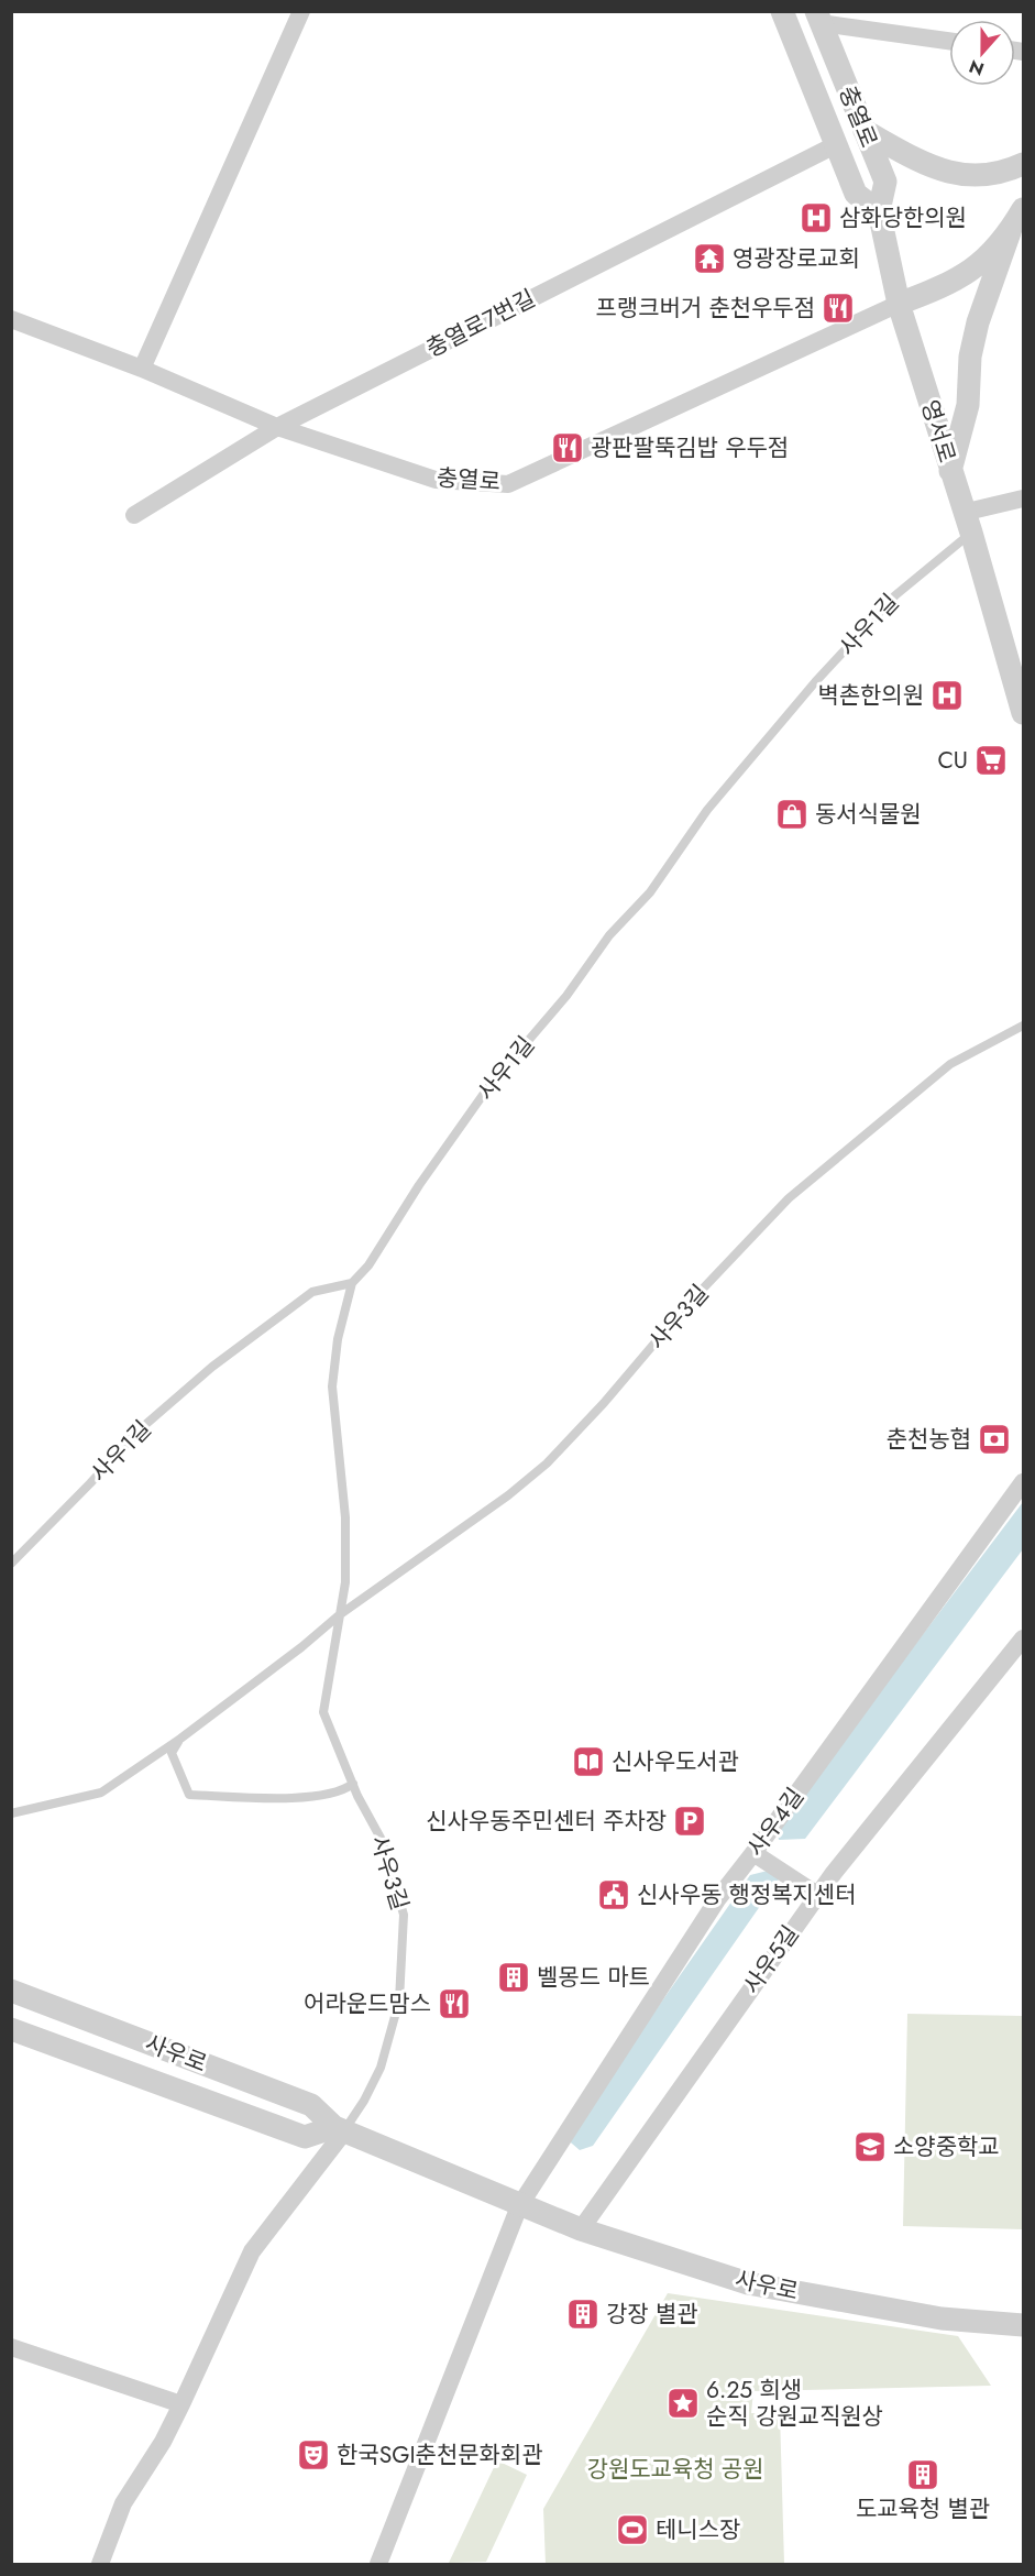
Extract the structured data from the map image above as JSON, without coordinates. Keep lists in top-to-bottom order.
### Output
{
  "streets": {
    "street": [
      "충열로",
      "충열로7번길",
      "영서로",
      "사우4길",
      "사우5길",
      "사우로"
    ],
    "lane": ["사우1길", "사우3길"]
  },
  "crossings": [
    ["충열로", "충열로7번길"],
    ["충열로", "영서로"],
    ["영서로", "사우1길"],
    ["사우3길", "사우로"],
    ["사우4길", "사우로"],
    ["사우5길", "사우로"]
  ],
  "parks": ["강원도교육청 공원"],
  "places": {
    "hospital": ["삼화당한의원", "벽촌한의원"],
    "temple": ["영광장로교회"],
    "restaurant": ["프랭크버거 춘천우두점", "광판팔뚝김밥 우두점", "어라운드맘스"],
    "supermarket": ["CU"],
    "shop": ["동서식물원"],
    "bank": ["춘천농협"],
    "library": ["신사우도서관"],
    "parking": ["신사우동주민센터 주차장"],
    "public building": ["신사우동 행정복지센터"],
    "building": ["벨몽드 마트", "강장 별관", "도교육청 별관"],
    "school or university": ["소양중학교"],
    "place": ["6.25 희생 순직 강원교직원상"],
    "theatre": ["한국SGI춘천문화회관"],
    "sports": ["테니스장"]
  },
  "north": "bottom"
}
